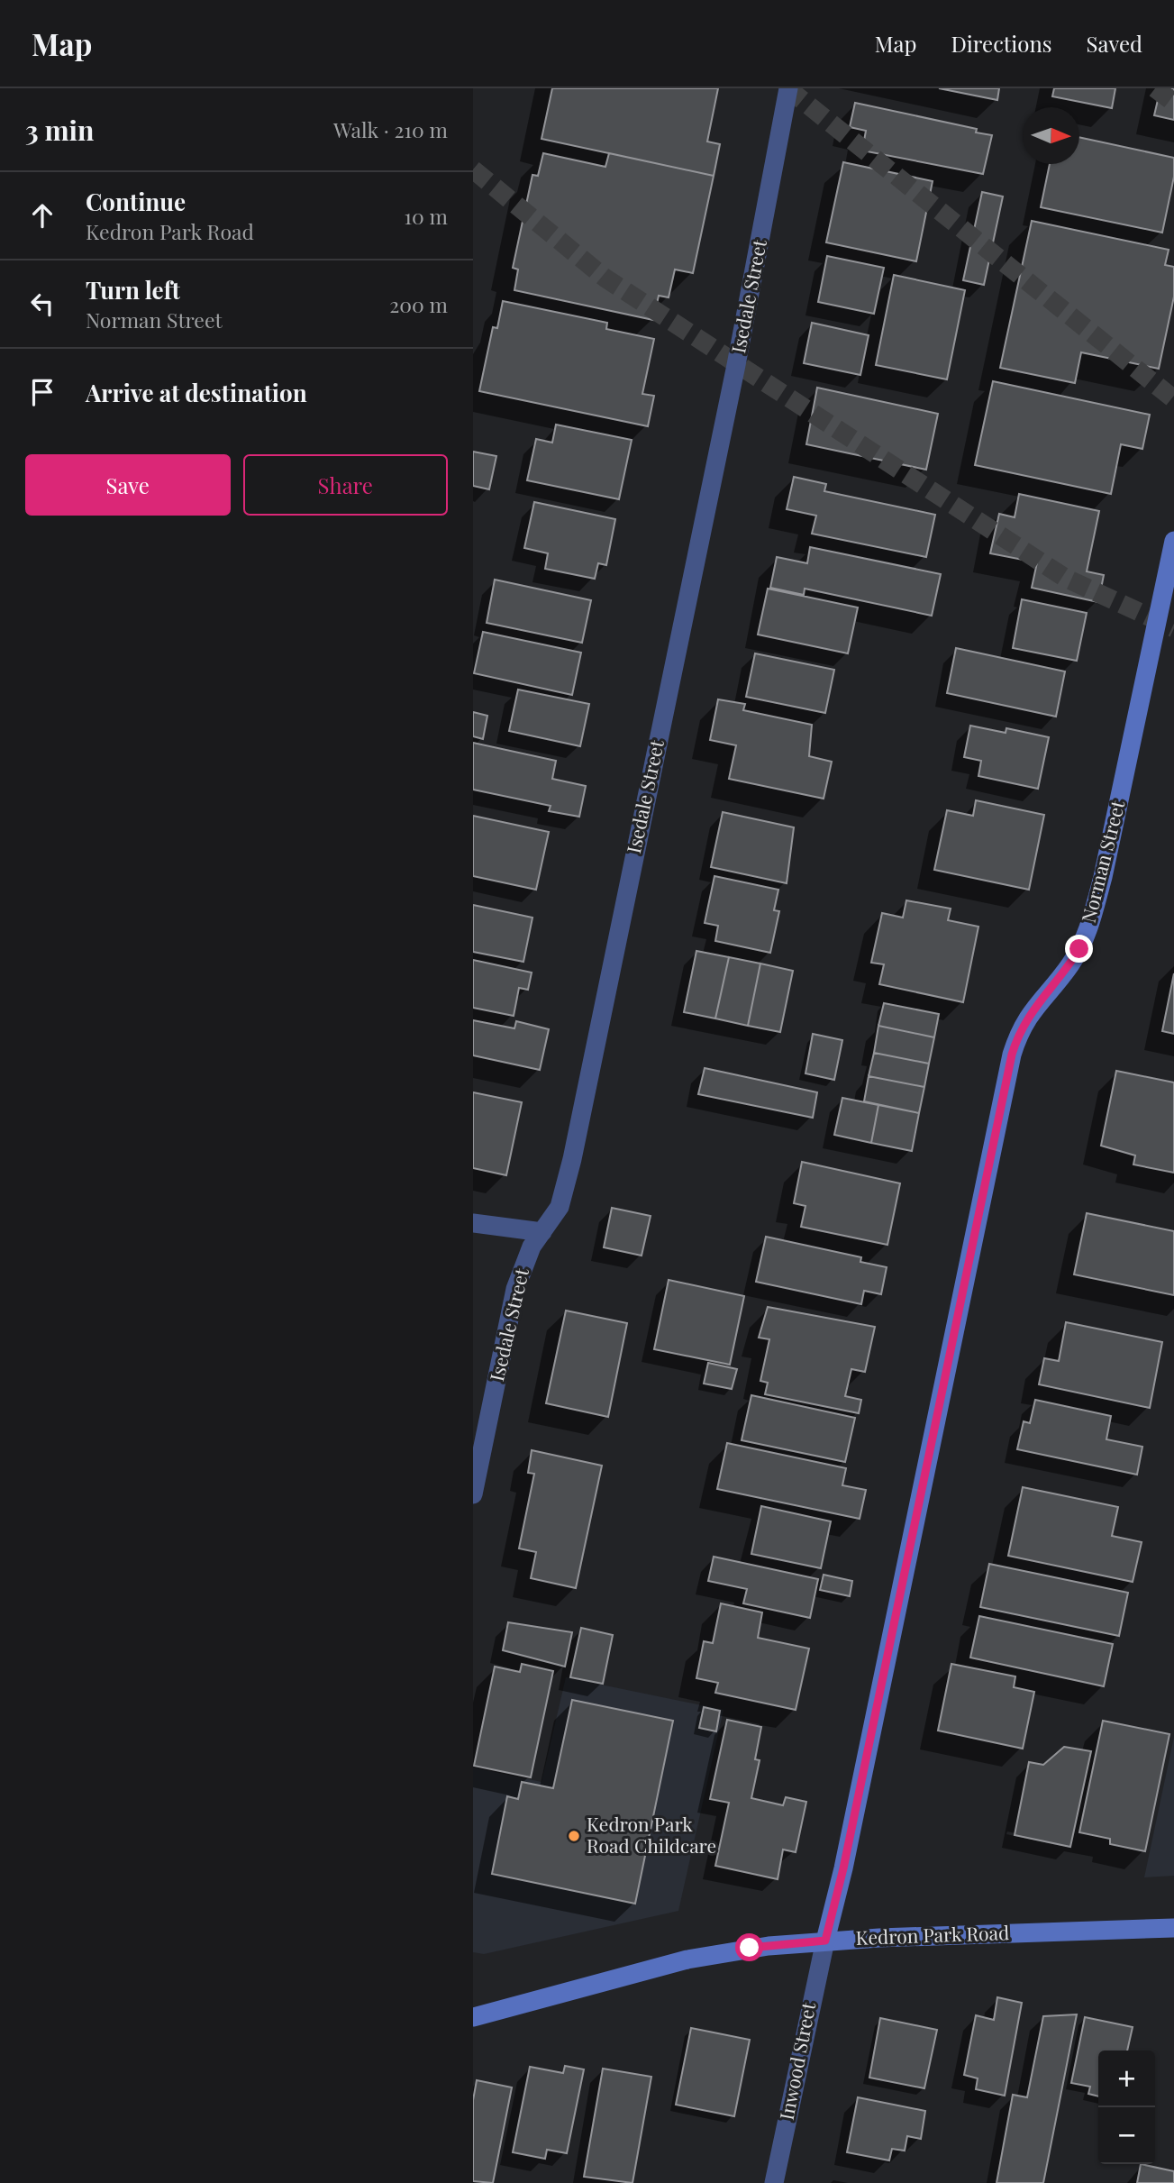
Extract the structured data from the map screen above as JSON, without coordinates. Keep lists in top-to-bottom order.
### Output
{
  "streets": {
    "street": [
      "Isedale Street",
      "Norman Street",
      "Kedron Park Road",
      "Inwood Street"
    ]
  },
  "crossings": [
    ["Norman Street", "Kedron Park Road"],
    ["Norman Street", "Inwood Street"],
    ["Kedron Park Road", "Inwood Street"]
  ],
  "places": ["Kedron Park Road Childcare"],
  "north": "right",
  "page": {
    "header": "Map",
    "nav": ["Map", "Directions", "Saved"],
    "heading": ["3 min", "Walk · 210 m"],
    "list": [
      ["Continue", "Kedron Park Road", "10 m"],
      ["Turn left", "Norman Street", "200 m"],
      "Arrive at destination"
    ],
    "buttons": ["Save", "Share"],
    "map_buttons": ["+", "−"]
  }
}
